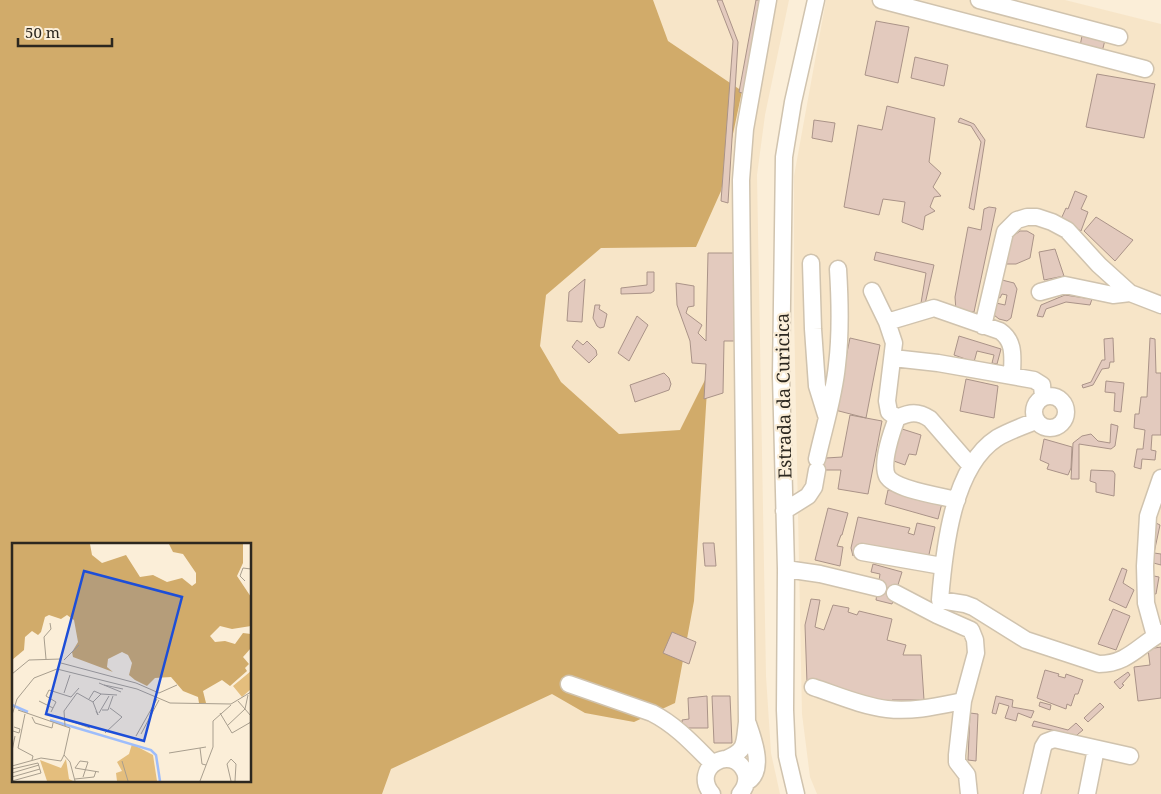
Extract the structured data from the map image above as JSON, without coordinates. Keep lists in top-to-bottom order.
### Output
{
  "streets": {
    "street": ["Estrada da Curicica"]
  },
  "scale_bar": "50 m"
}
